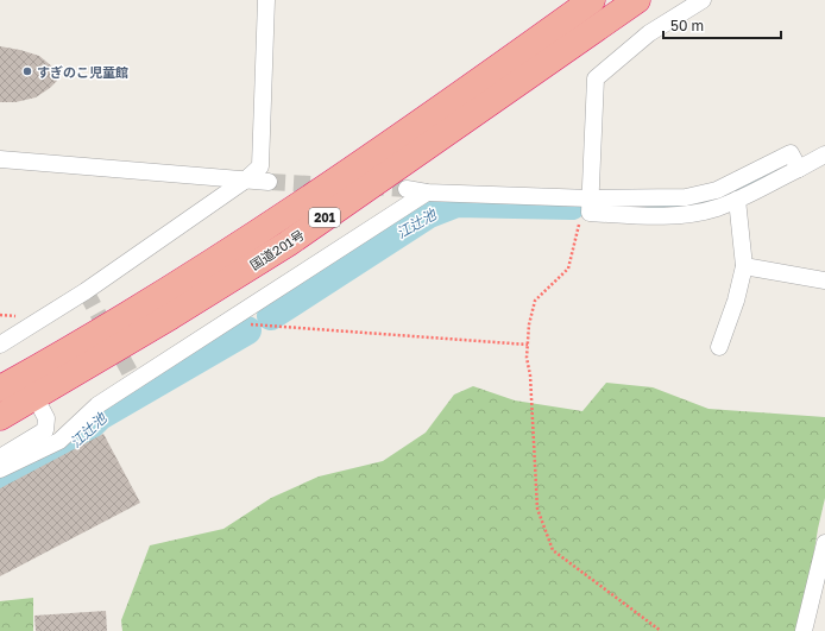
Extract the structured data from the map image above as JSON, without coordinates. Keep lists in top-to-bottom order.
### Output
{
  "streets": {
    "highway": ["201", "国道201号"]
  },
  "water": ["江辻池"],
  "places": ["すぎのこ児童館"],
  "scale_bar": "50 m"
}
